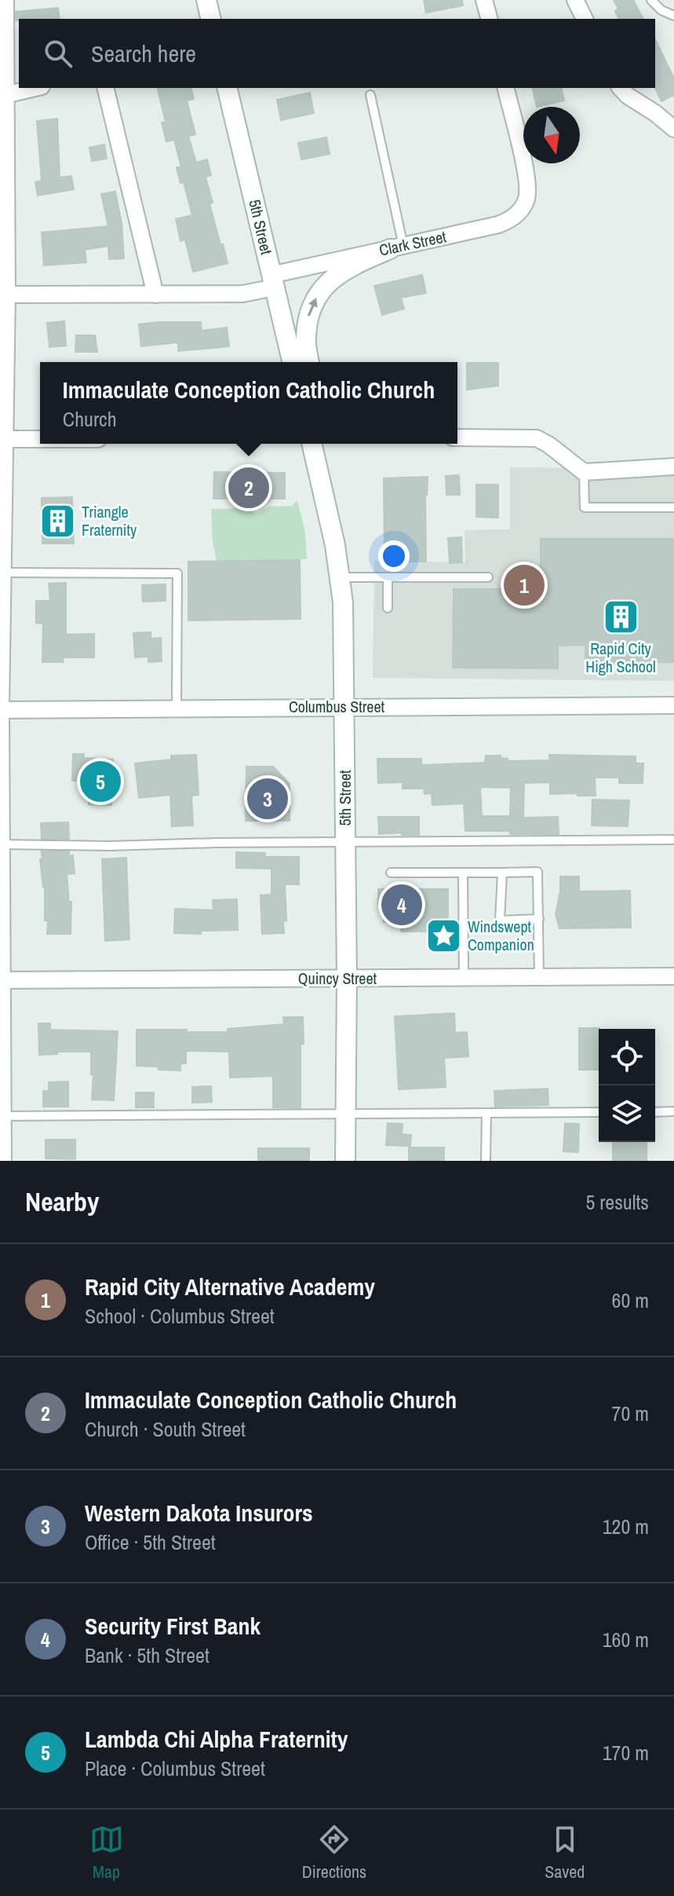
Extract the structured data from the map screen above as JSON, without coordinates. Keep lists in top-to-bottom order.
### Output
{
  "streets": {
    "main road": ["5th Street"],
    "street": ["Clark Street", "Columbus Street", "Quincy Street"]
  },
  "crossings": [
    ["5th Street", "Clark Street"],
    ["5th Street", "Columbus Street"],
    ["5th Street", "Quincy Street"]
  ],
  "places": {
    "building": ["Triangle Fraternity", "Rapid City High School"],
    "place": ["Windswept Companion"]
  },
  "north": "bottom",
  "page": {
    "search": "Search here",
    "popup": ["Immaculate Conception Catholic Church", "Church"],
    "pins": [
      "2",
      "1",
      "5",
      "3",
      "4"
    ],
    "heading": ["Nearby", "5 results"],
    "list": [
      {
        "mark": "1",
        "name": "Rapid City Alternative Academy",
        "note": "School · Columbus Street",
        "value": "60 m"
      },
      {
        "mark": "2",
        "name": "Immaculate Conception Catholic Church",
        "note": "Church · South Street",
        "value": "70 m"
      },
      {
        "mark": "3",
        "name": "Western Dakota Insurors",
        "note": "Office · 5th Street",
        "value": "120 m"
      },
      {
        "mark": "4",
        "name": "Security First Bank",
        "note": "Bank · 5th Street",
        "value": "160 m"
      },
      {
        "mark": "5",
        "name": "Lambda Chi Alpha Fraternity",
        "note": "Place · Columbus Street",
        "value": "170 m"
      }
    ],
    "nav": ["Map", "Directions", "Saved"]
  }
}
